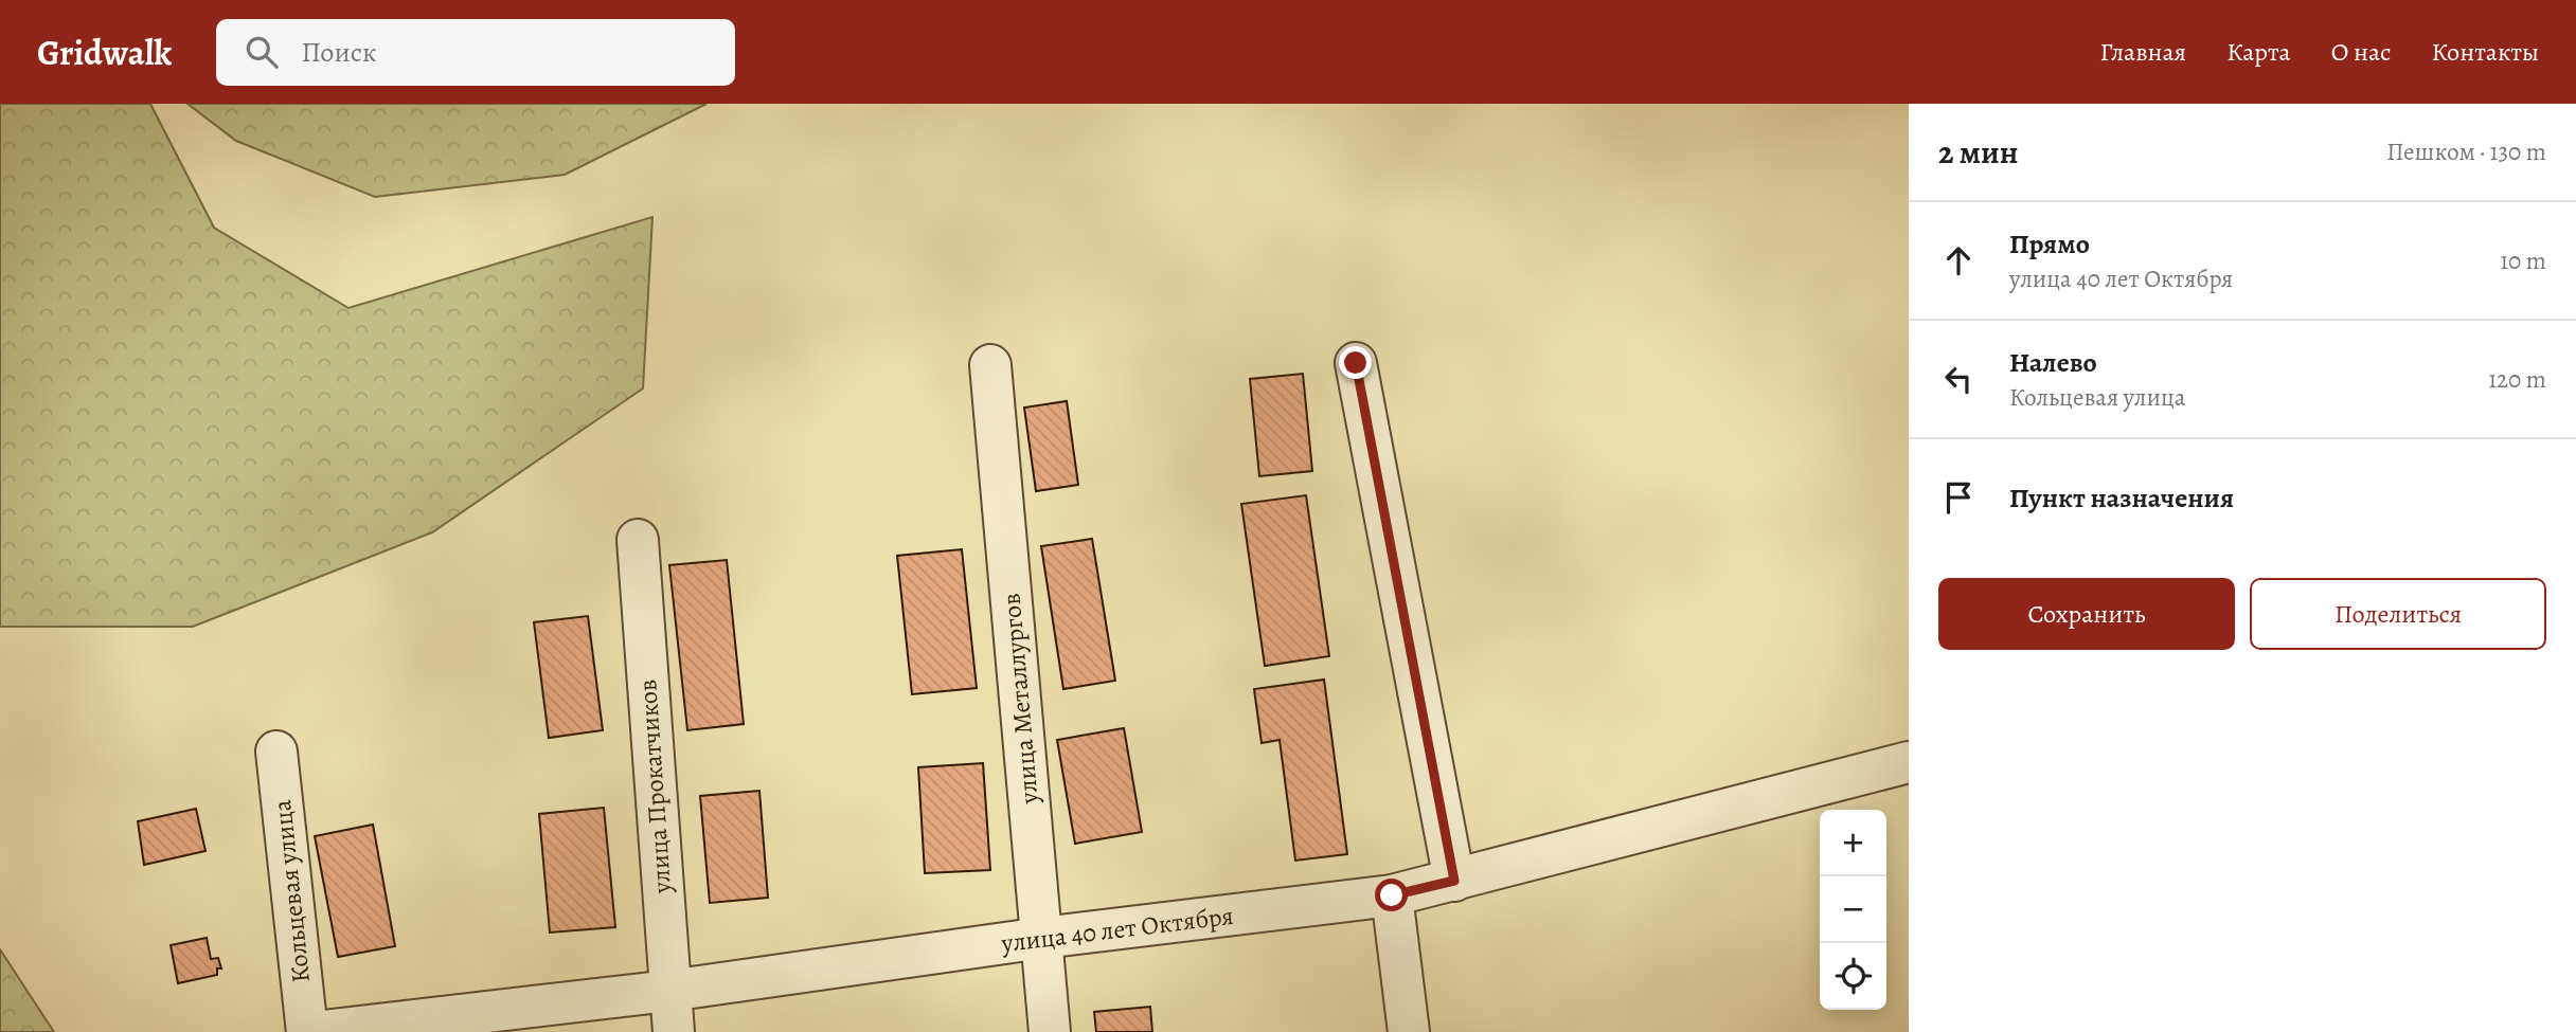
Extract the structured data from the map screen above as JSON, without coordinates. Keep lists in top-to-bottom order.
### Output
{
  "streets": {
    "street": [
      "улица Металлургов",
      "улица Прокатчиков",
      "Кольцевая улица",
      "улица 40 лет Октября"
    ]
  },
  "crossings": [
    ["улица Металлургов", "улица 40 лет Октября"],
    ["улица Прокатчиков", "улица 40 лет Октября"]
  ],
  "page": {
    "header": "Gridwalk",
    "search": "Поиск",
    "nav": [
      "Главная",
      "Карта",
      "О нас",
      "Контакты"
    ],
    "heading": ["2 мин", "Пешком · 130 m"],
    "list": [
      ["Прямо", "улица 40 лет Октября", "10 m"],
      ["Налево", "Кольцевая улица", "120 m"],
      "Пункт назначения"
    ],
    "buttons": ["Сохранить", "Поделиться"],
    "map_buttons": ["+", "−"]
  }
}
